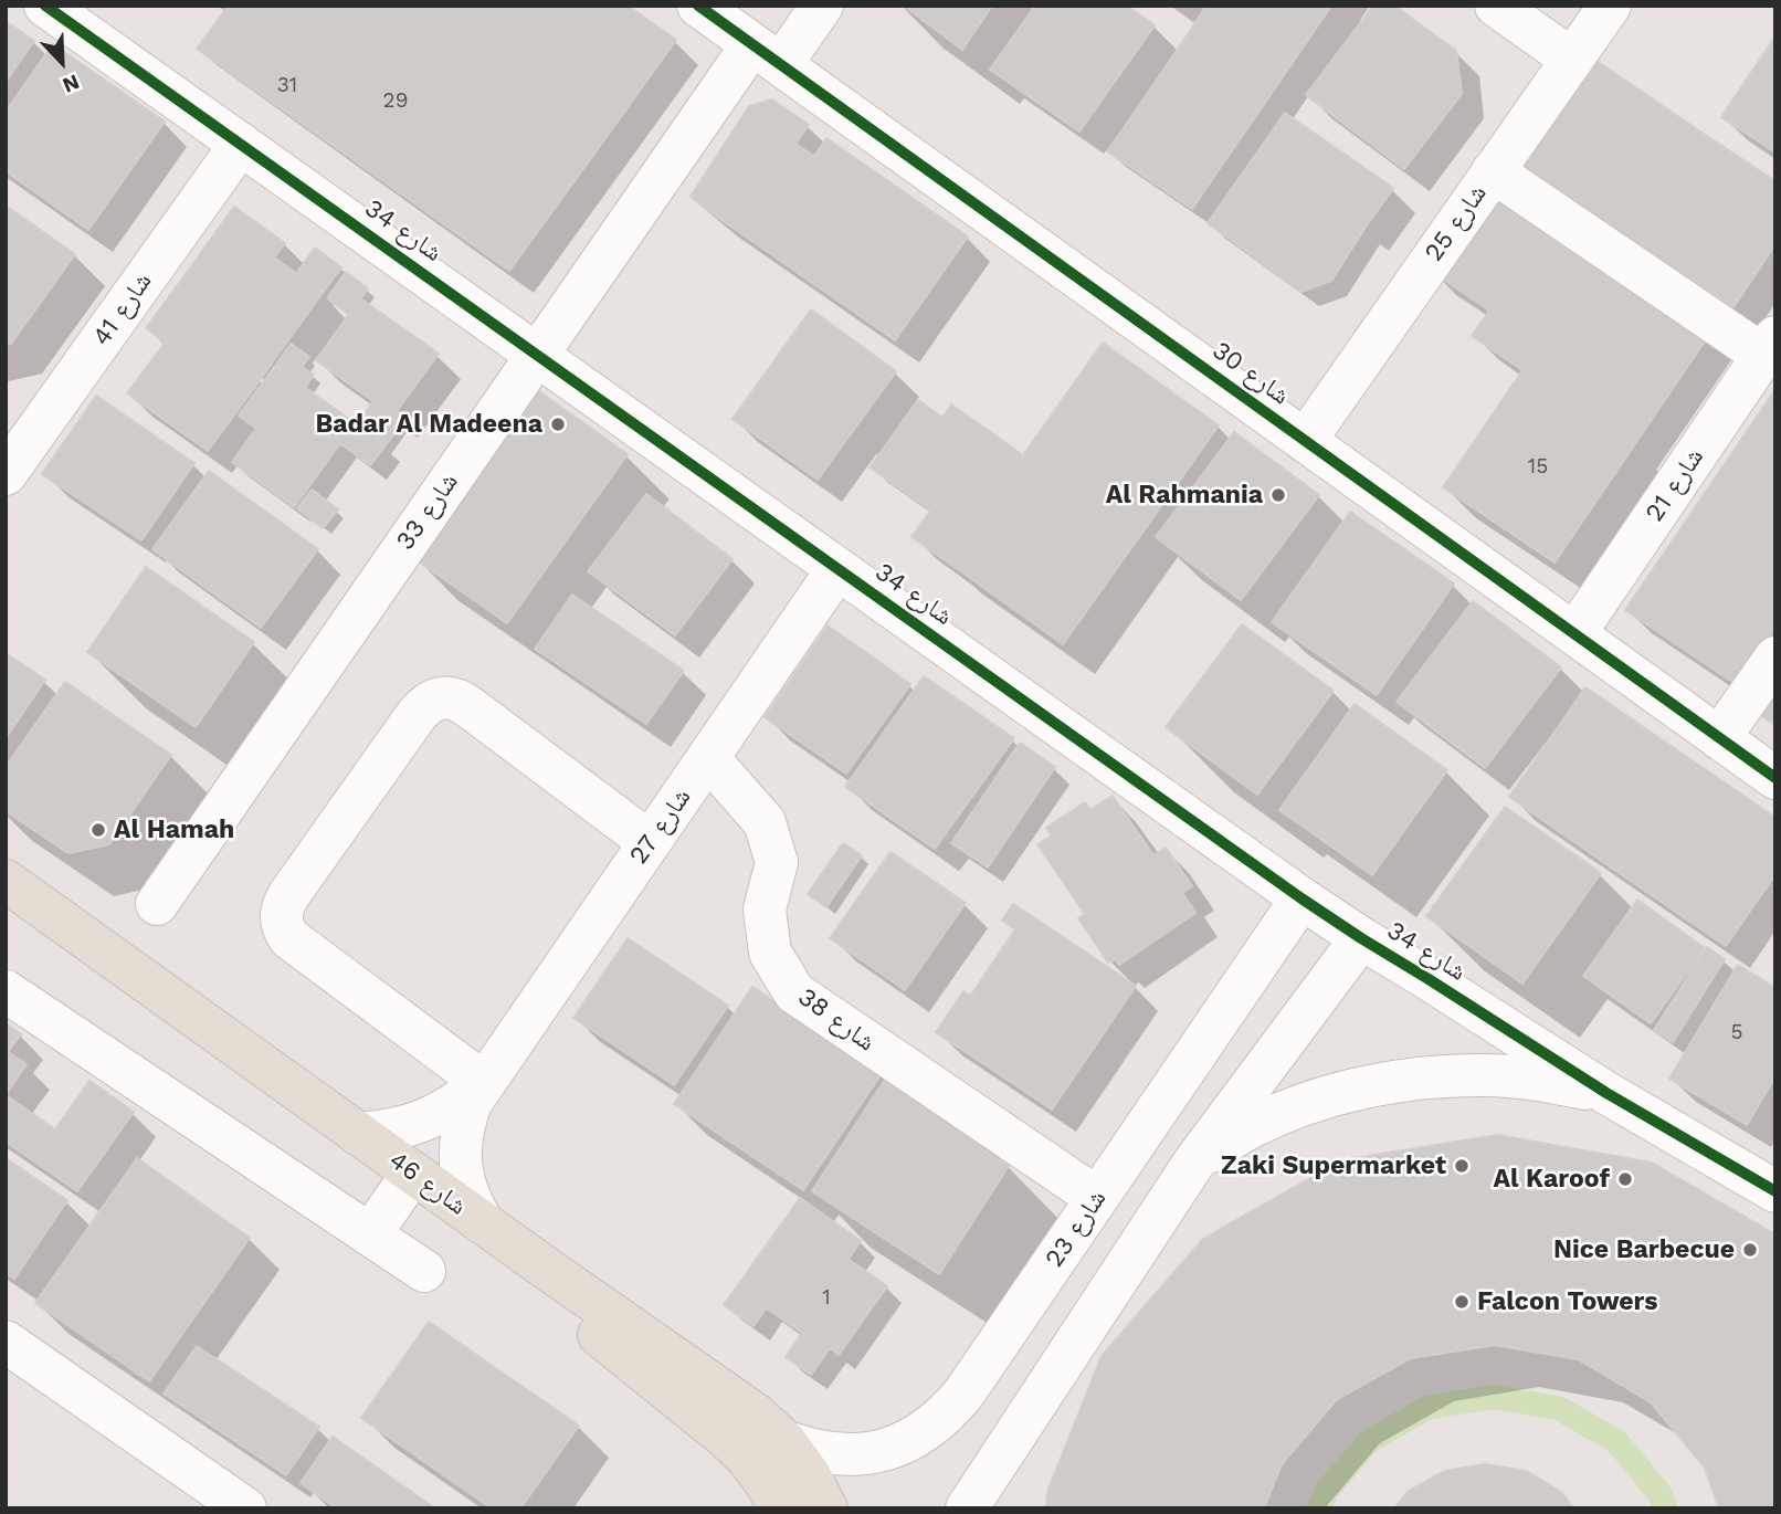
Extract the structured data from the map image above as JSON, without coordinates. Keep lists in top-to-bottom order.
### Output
{
  "streets": {
    "main road": ["شارع 46"],
    "street": [
      "شارع 25",
      "شارع 34",
      "شارع 41",
      "شارع 30",
      "شارع 21",
      "شارع 33",
      "شارع 27",
      "شارع 38",
      "شارع 23"
    ]
  },
  "crossings": [
    ["شارع 25", "شارع 30"],
    ["شارع 34", "شارع 41"],
    ["شارع 34", "شارع 33"],
    ["شارع 34", "شارع 27"],
    ["شارع 34", "شارع 23"],
    ["شارع 30", "شارع 21"],
    ["شارع 30", "شارع 33"],
    ["شارع 27", "شارع 38"],
    ["شارع 27", "شارع 46"],
    ["شارع 38", "شارع 23"],
    ["شارع 46", "شارع 23"]
  ],
  "places": [
    "Badar Al Madeena",
    "Al Rahmania",
    "Al Hamah",
    "Zaki Supermarket",
    "Al Karoof",
    "Nice Barbecue",
    "Falcon Towers"
  ],
  "house_numbers": [
    "31",
    "29",
    "15",
    "5",
    "1"
  ],
  "north": "bottom right"
}
